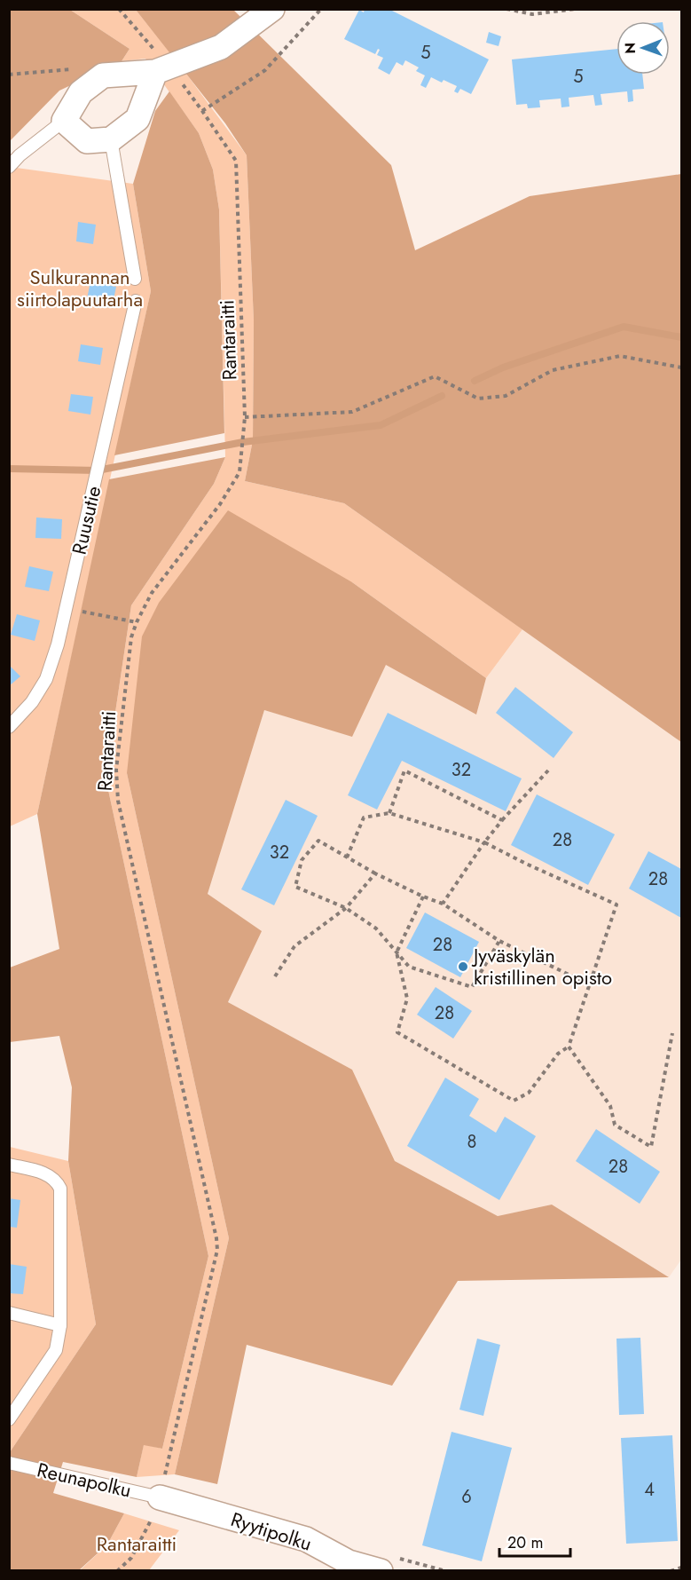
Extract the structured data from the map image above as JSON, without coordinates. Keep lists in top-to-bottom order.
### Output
{
  "streets": {
    "street": ["Ryytipolku"],
    "lane": ["Ruusutie", "Reunapolku"],
    "path": ["Rantaraitti"]
  },
  "crossings": [
    ["Rantaraitti", "Reunapolku"],
    ["Rantaraitti", "Ryytipolku"],
    ["Reunapolku", "Ryytipolku"]
  ],
  "parks": ["Sulkurannan siirtolapuutarha", "Rantaraitti"],
  "places": ["Jyväskylän kristillinen opisto"],
  "house_numbers": [
    "5",
    "5",
    "32",
    "28",
    "32",
    "28",
    "28",
    "28",
    "8",
    "28",
    "4",
    "6"
  ],
  "scale_bar": "20 m",
  "north": "left"
}
